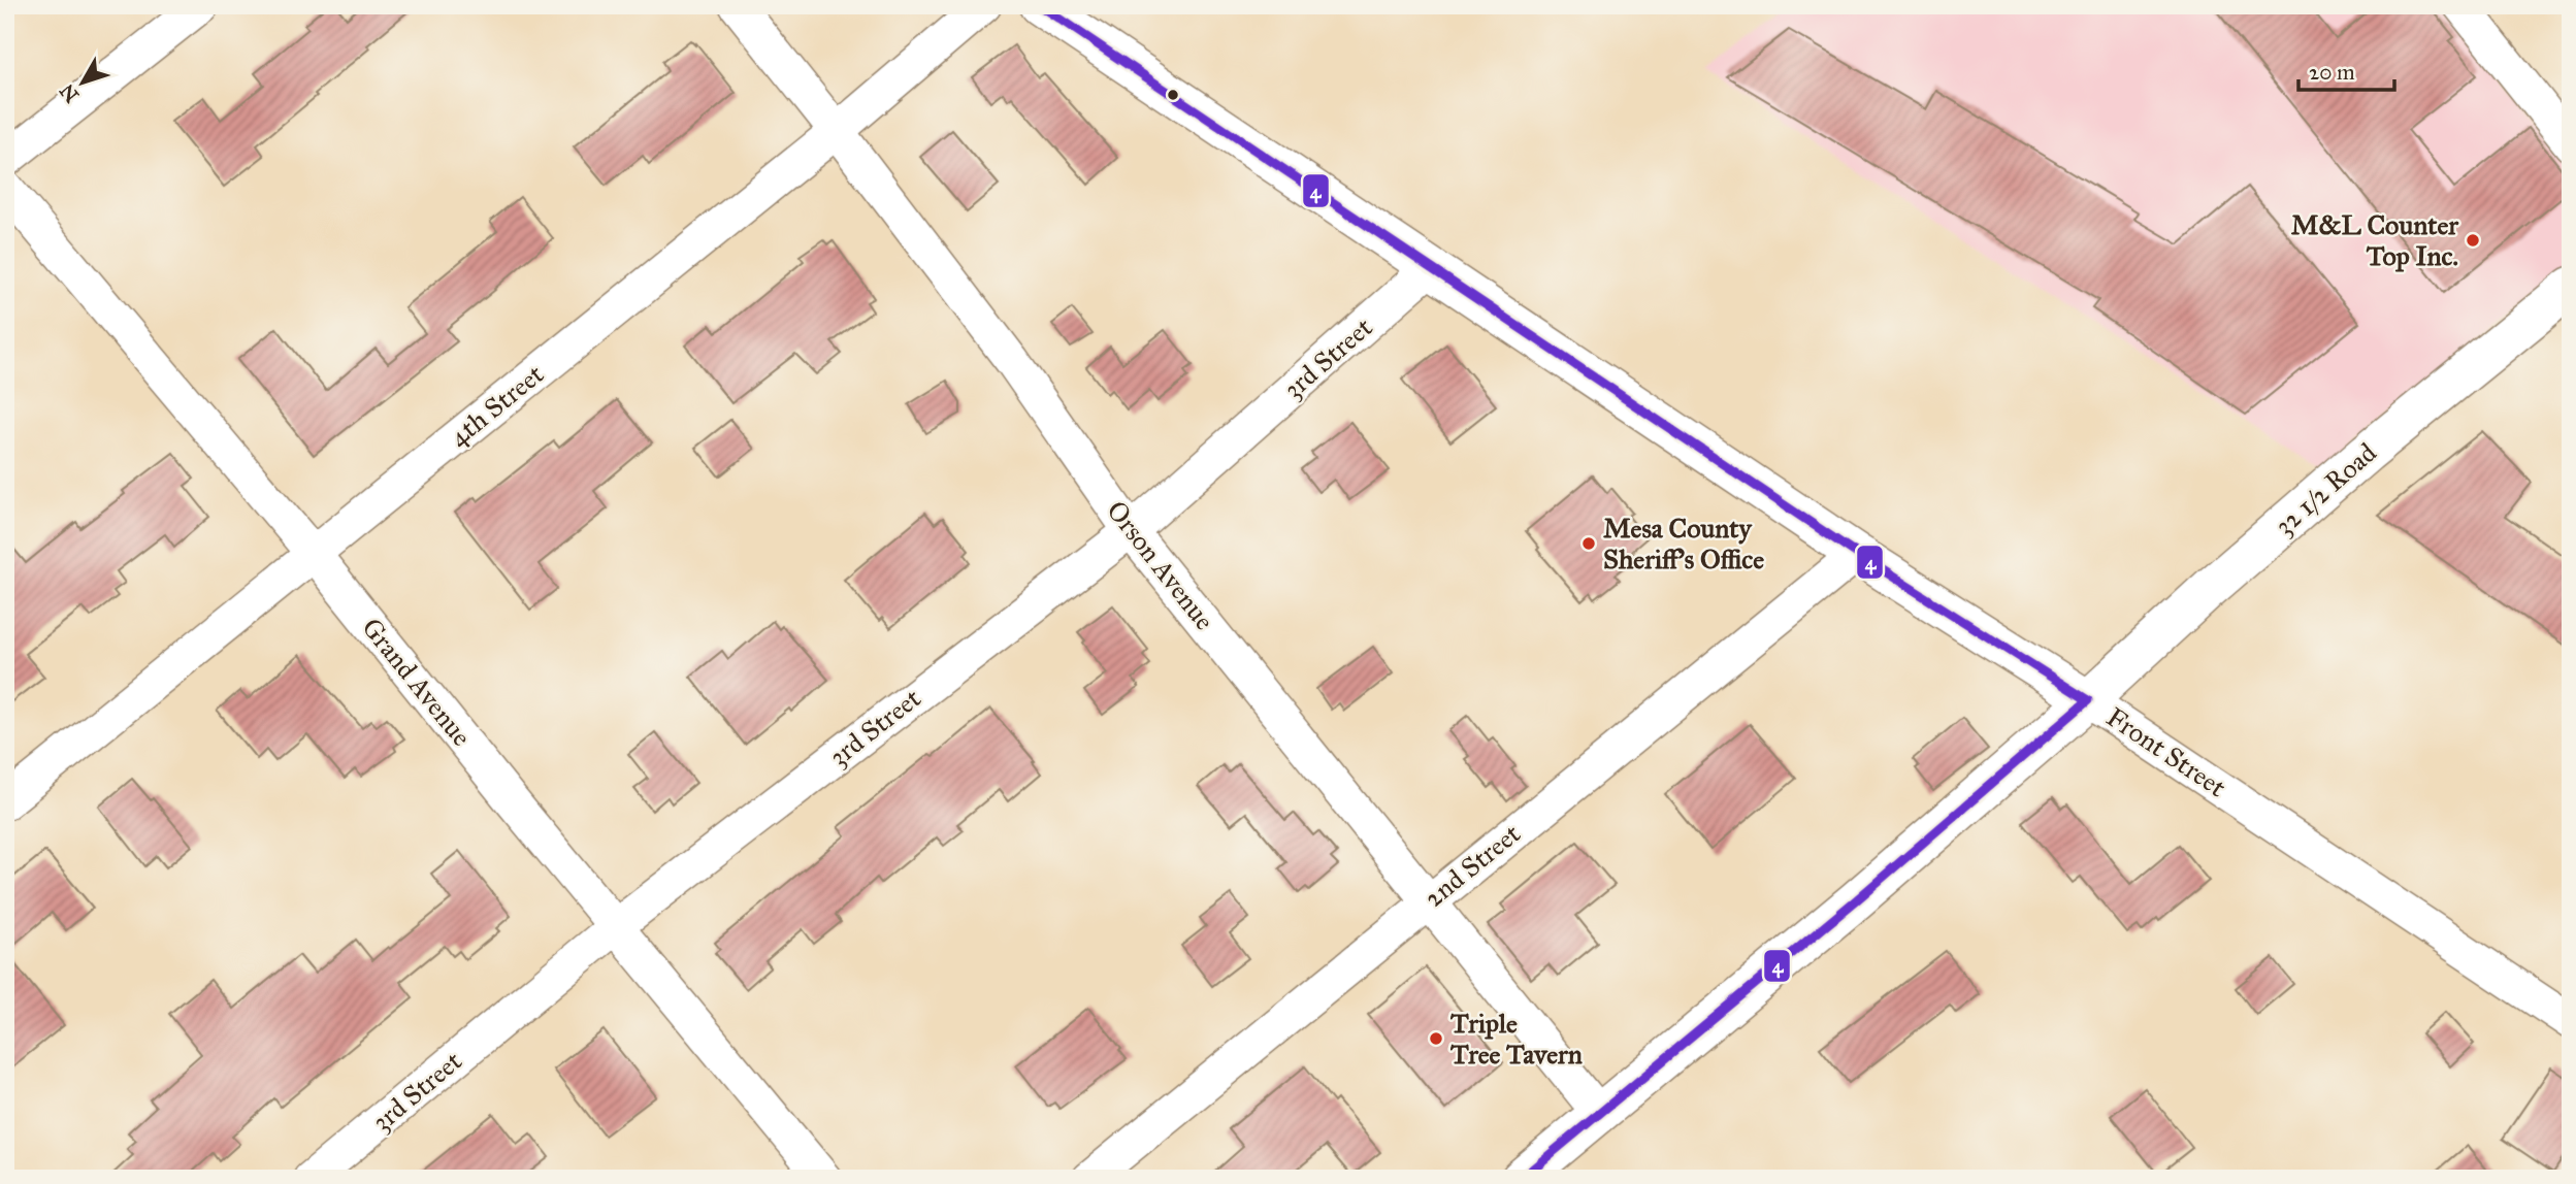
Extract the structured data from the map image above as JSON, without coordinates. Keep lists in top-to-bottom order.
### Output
{
  "streets": {
    "street": [
      "3rd Street",
      "4th Street",
      "32 1/2 Road",
      "Orson Avenue",
      "Grand Avenue",
      "Front Street",
      "2nd Street"
    ]
  },
  "crossings": [
    ["3rd Street", "Orson Avenue"],
    ["3rd Street", "Grand Avenue"],
    ["3rd Street", "Front Street"],
    ["4th Street", "Orson Avenue"],
    ["4th Street", "Grand Avenue"],
    ["32 1/2 Road", "Orson Avenue"],
    ["32 1/2 Road", "Front Street"],
    ["Orson Avenue", "2nd Street"],
    ["Front Street", "2nd Street"]
  ],
  "places": ["M&L Counter Top Inc.", "Mesa County Sheriff's Office", "Triple Tree Tavern"],
  "lines": ["transit line 4"],
  "scale_bar": "20 m",
  "north": "bottom left"
}
